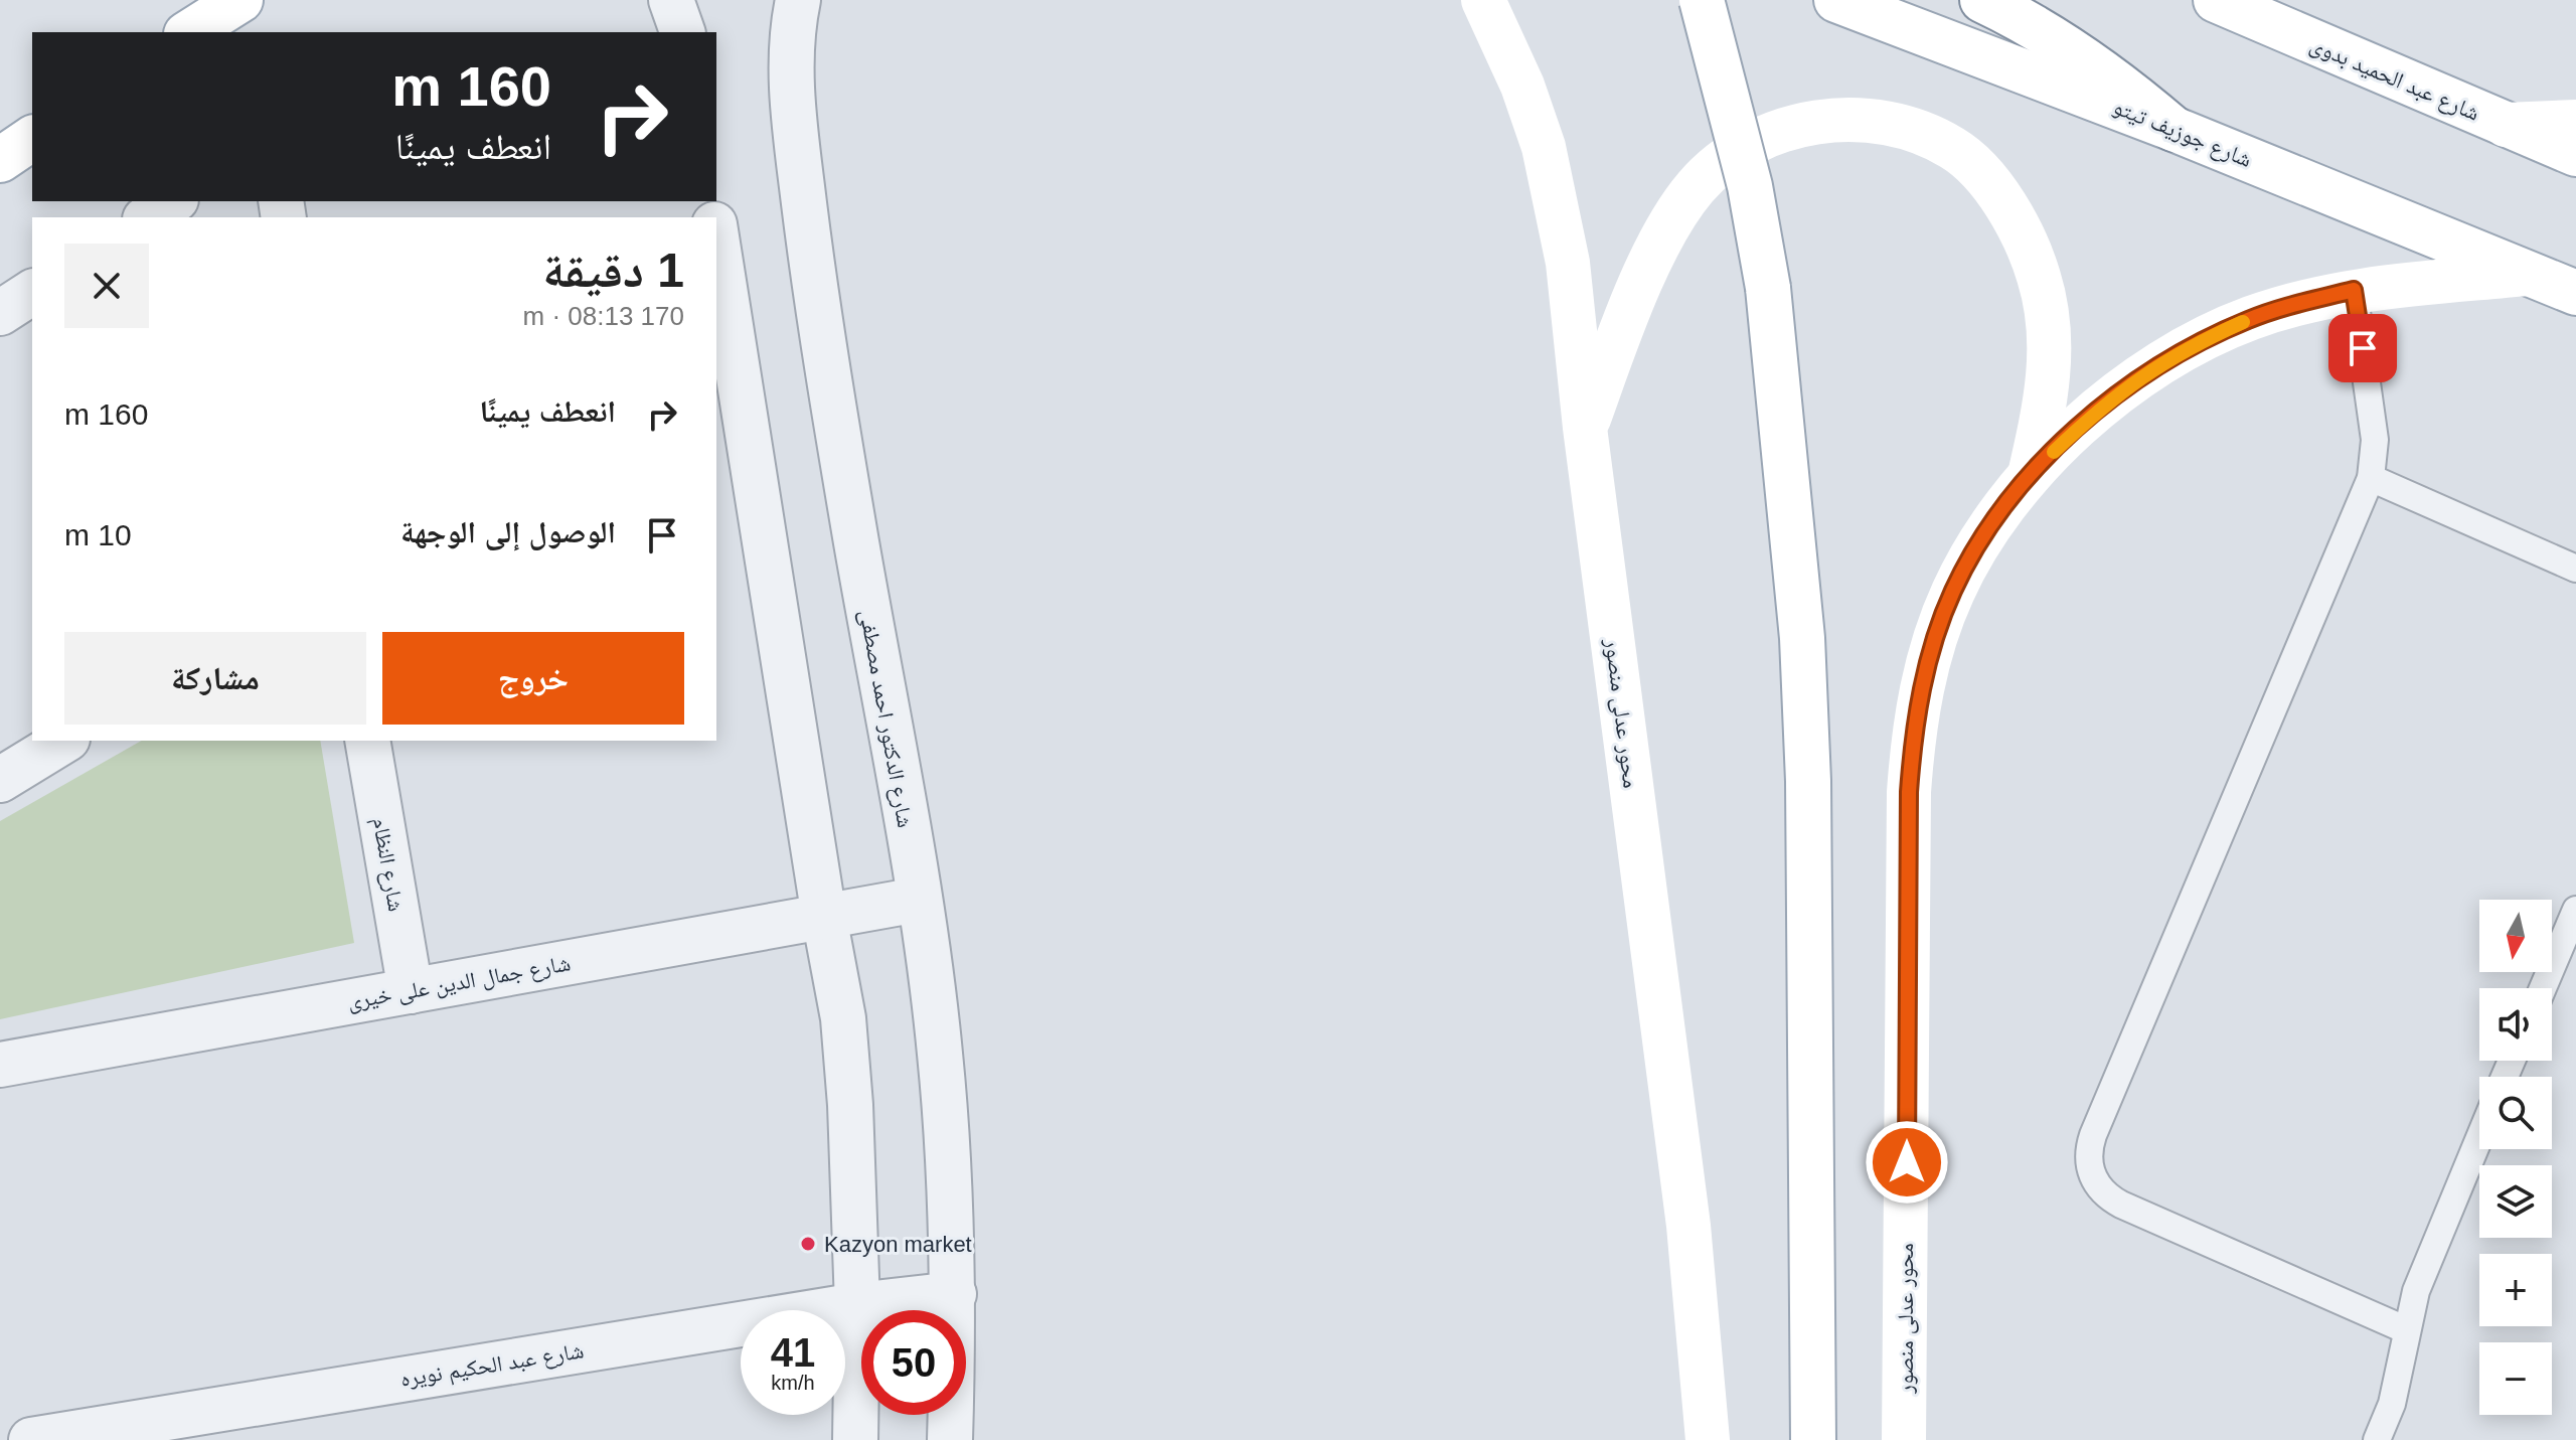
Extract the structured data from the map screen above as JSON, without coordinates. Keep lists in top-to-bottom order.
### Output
{
  "streets": {
    "main road": ["شارع عبد الحميد بدوى", "شارع جوزيف تيتو", "محور عدلى منصور"],
    "street": [
      "شارع الدكتور احمد مصطفى",
      "شارع النظام",
      "شارع جمال الدين على خيرى",
      "شارع عبد الحكيم نويره"
    ]
  },
  "crossings": [
    ["شارع جوزيف تيتو", "محور عدلى منصور"],
    ["شارع الدكتور احمد مصطفى", "شارع جمال الدين على خيرى"],
    ["شارع الدكتور احمد مصطفى", "شارع عبد الحكيم نويره"],
    ["شارع النظام", "شارع جمال الدين على خيرى"]
  ],
  "places": ["Kazyon market"],
  "north": "bottom",
  "page": {
    "turn": ["160 m", "انعطف يمينًا"],
    "heading": ["1 دقيقة", "170 m · 08:13"],
    "list": [
      {
        "name": "انعطف يمينًا",
        "value": "160 m"
      },
      {
        "name": "الوصول إلى الوجهة",
        "value": "10 m"
      }
    ],
    "buttons": ["خروج", "مشاركة"],
    "map_buttons": ["+", "−"],
    "speed": "41 km/h",
    "limit": "50"
  }
}
